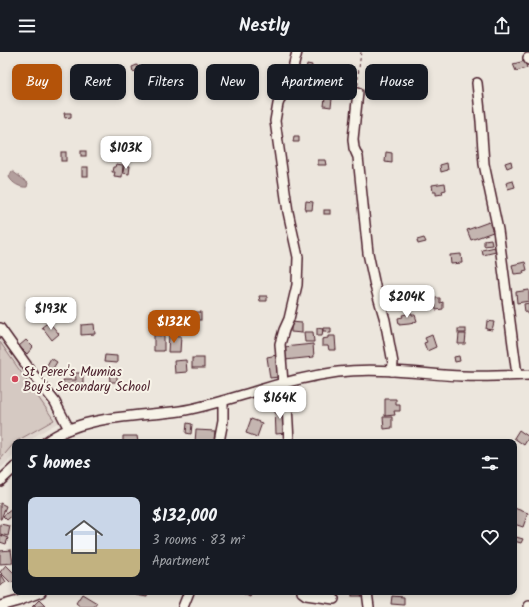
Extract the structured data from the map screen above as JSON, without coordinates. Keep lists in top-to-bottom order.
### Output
{
  "places": ["St Perer's Mumias Boy's Secondary School"],
  "page": {
    "header": "Nestly",
    "chip": [
      "Buy",
      "Rent",
      "Filters",
      "New",
      "Apartment",
      "House"
    ],
    "price": [
      "$103K",
      "$204K",
      "$193K",
      "$132K",
      "$164K"
    ],
    "heading": "5 homes",
    "list": [
      {
        "name": "$132,000",
        "note": "3 rooms · 83 m² · Apartment"
      }
    ]
  }
}
